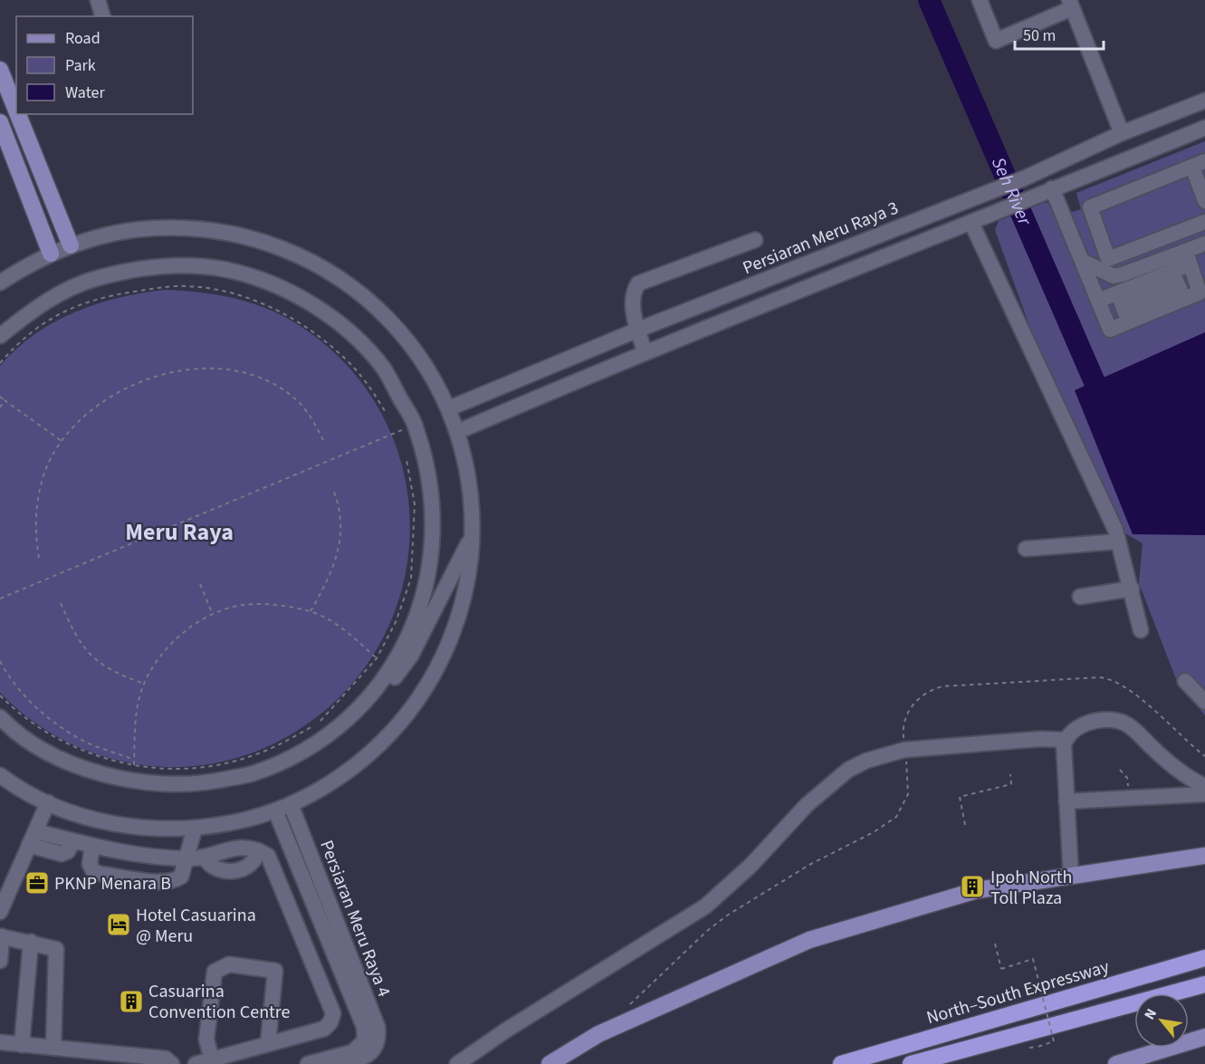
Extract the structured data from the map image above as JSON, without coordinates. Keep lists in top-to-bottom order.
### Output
{
  "streets": {
    "highway": ["North–South Expressway"],
    "street": ["Persiaran Meru Raya 3", "Persiaran Meru Raya 4"]
  },
  "districts": ["Meru Raya"],
  "water": ["Seh River"],
  "places": {
    "office": ["PKNP Menara B"],
    "building": ["Ipoh North Toll Plaza", "Casuarina Convention Centre"],
    "hotel": ["Hotel Casuarina @ Meru"]
  },
  "legend": ["Road", "Park", "Water"],
  "scale_bar": "50 m",
  "north": "top left"
}
